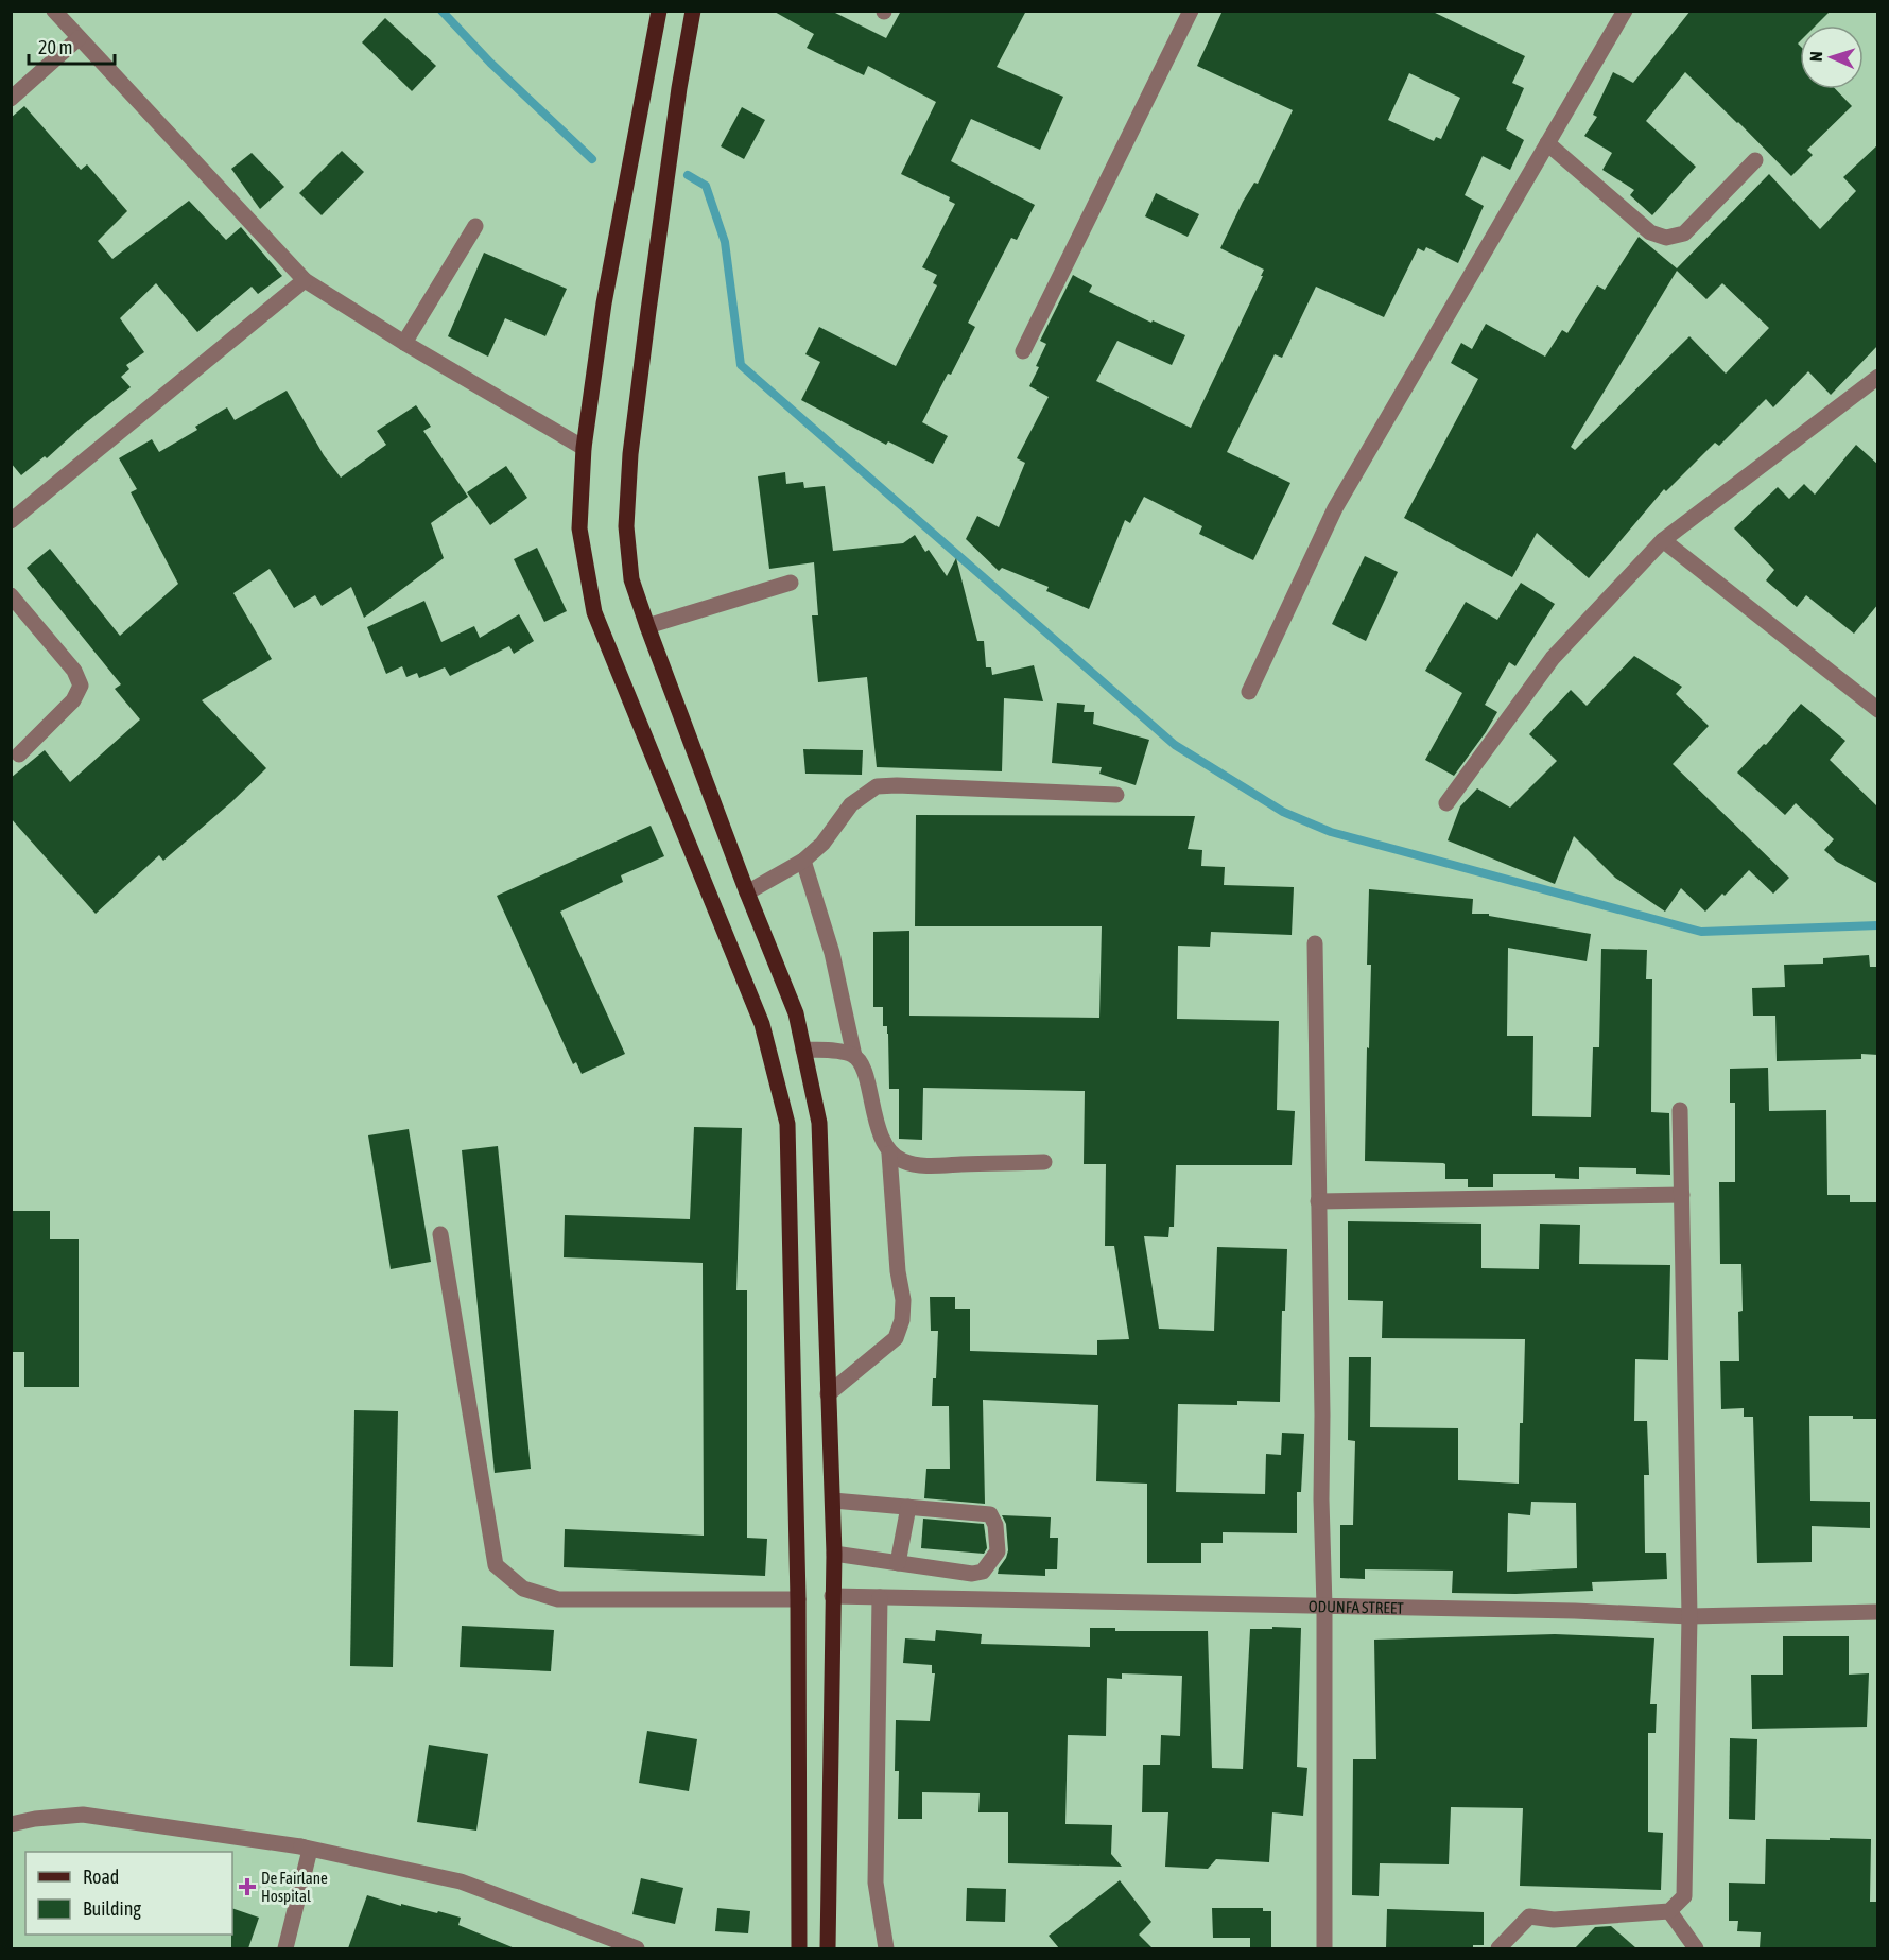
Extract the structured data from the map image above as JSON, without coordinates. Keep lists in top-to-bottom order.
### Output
{
  "streets": {
    "street": ["ODUNFA STREET"]
  },
  "places": {
    "health": ["De Fairlane Hospital"]
  },
  "legend": ["Road", "Building"],
  "scale_bar": "20 m",
  "north": "left"
}
